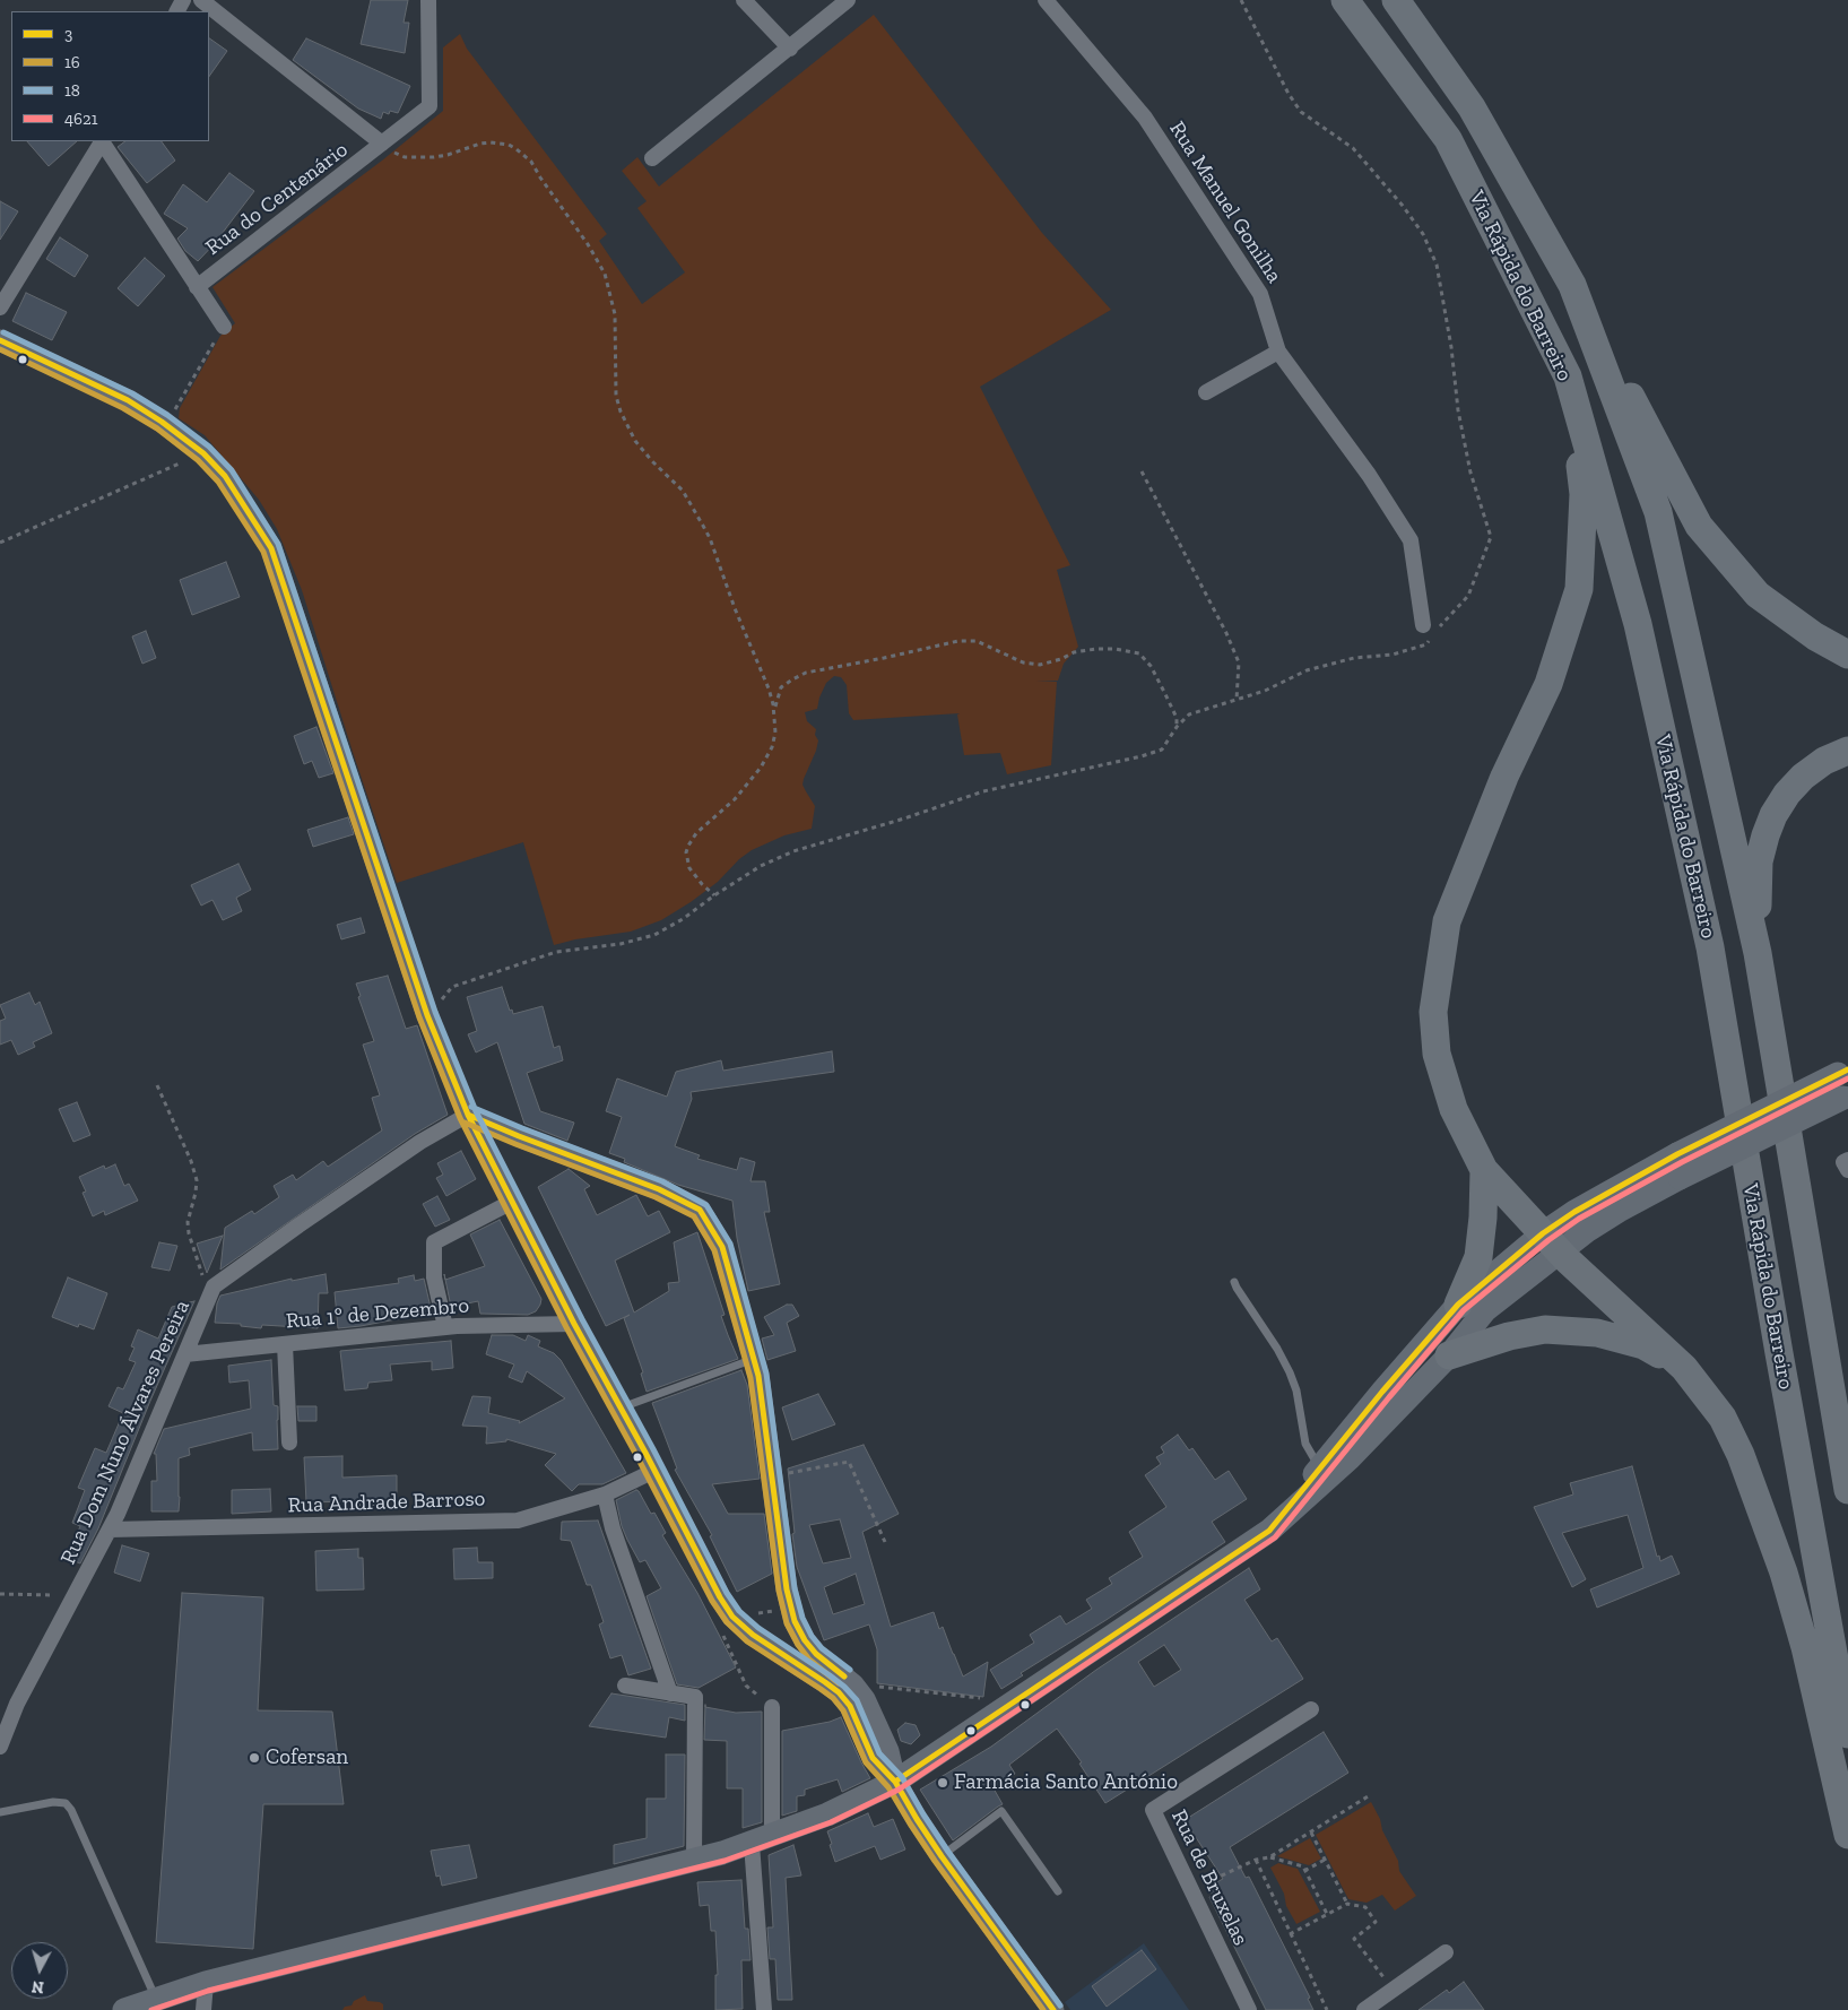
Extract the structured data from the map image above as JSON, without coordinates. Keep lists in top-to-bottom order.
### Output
{
  "streets": {
    "highway": ["Via Rápida do Barreiro"],
    "street": [
      "Rua do Centenário",
      "Rua Manuel Gonilha",
      "Rua 1º de Dezembro",
      "Rua Dom Nuno Álvares Pereira",
      "Rua Andrade Barroso",
      "Rua de Bruxelas"
    ]
  },
  "crossings": [
    ["Rua 1º de Dezembro", "Rua Dom Nuno Álvares Pereira"],
    ["Rua Dom Nuno Álvares Pereira", "Rua Andrade Barroso"]
  ],
  "places": ["Cofersan", "Farmácia Santo António"],
  "lines": [
    "transit line 18",
    "transit line 3",
    "transit line 16",
    "transit line 4621"
  ],
  "legend": [
    "3",
    "16",
    "18",
    "4621"
  ],
  "north": "bottom"
}
